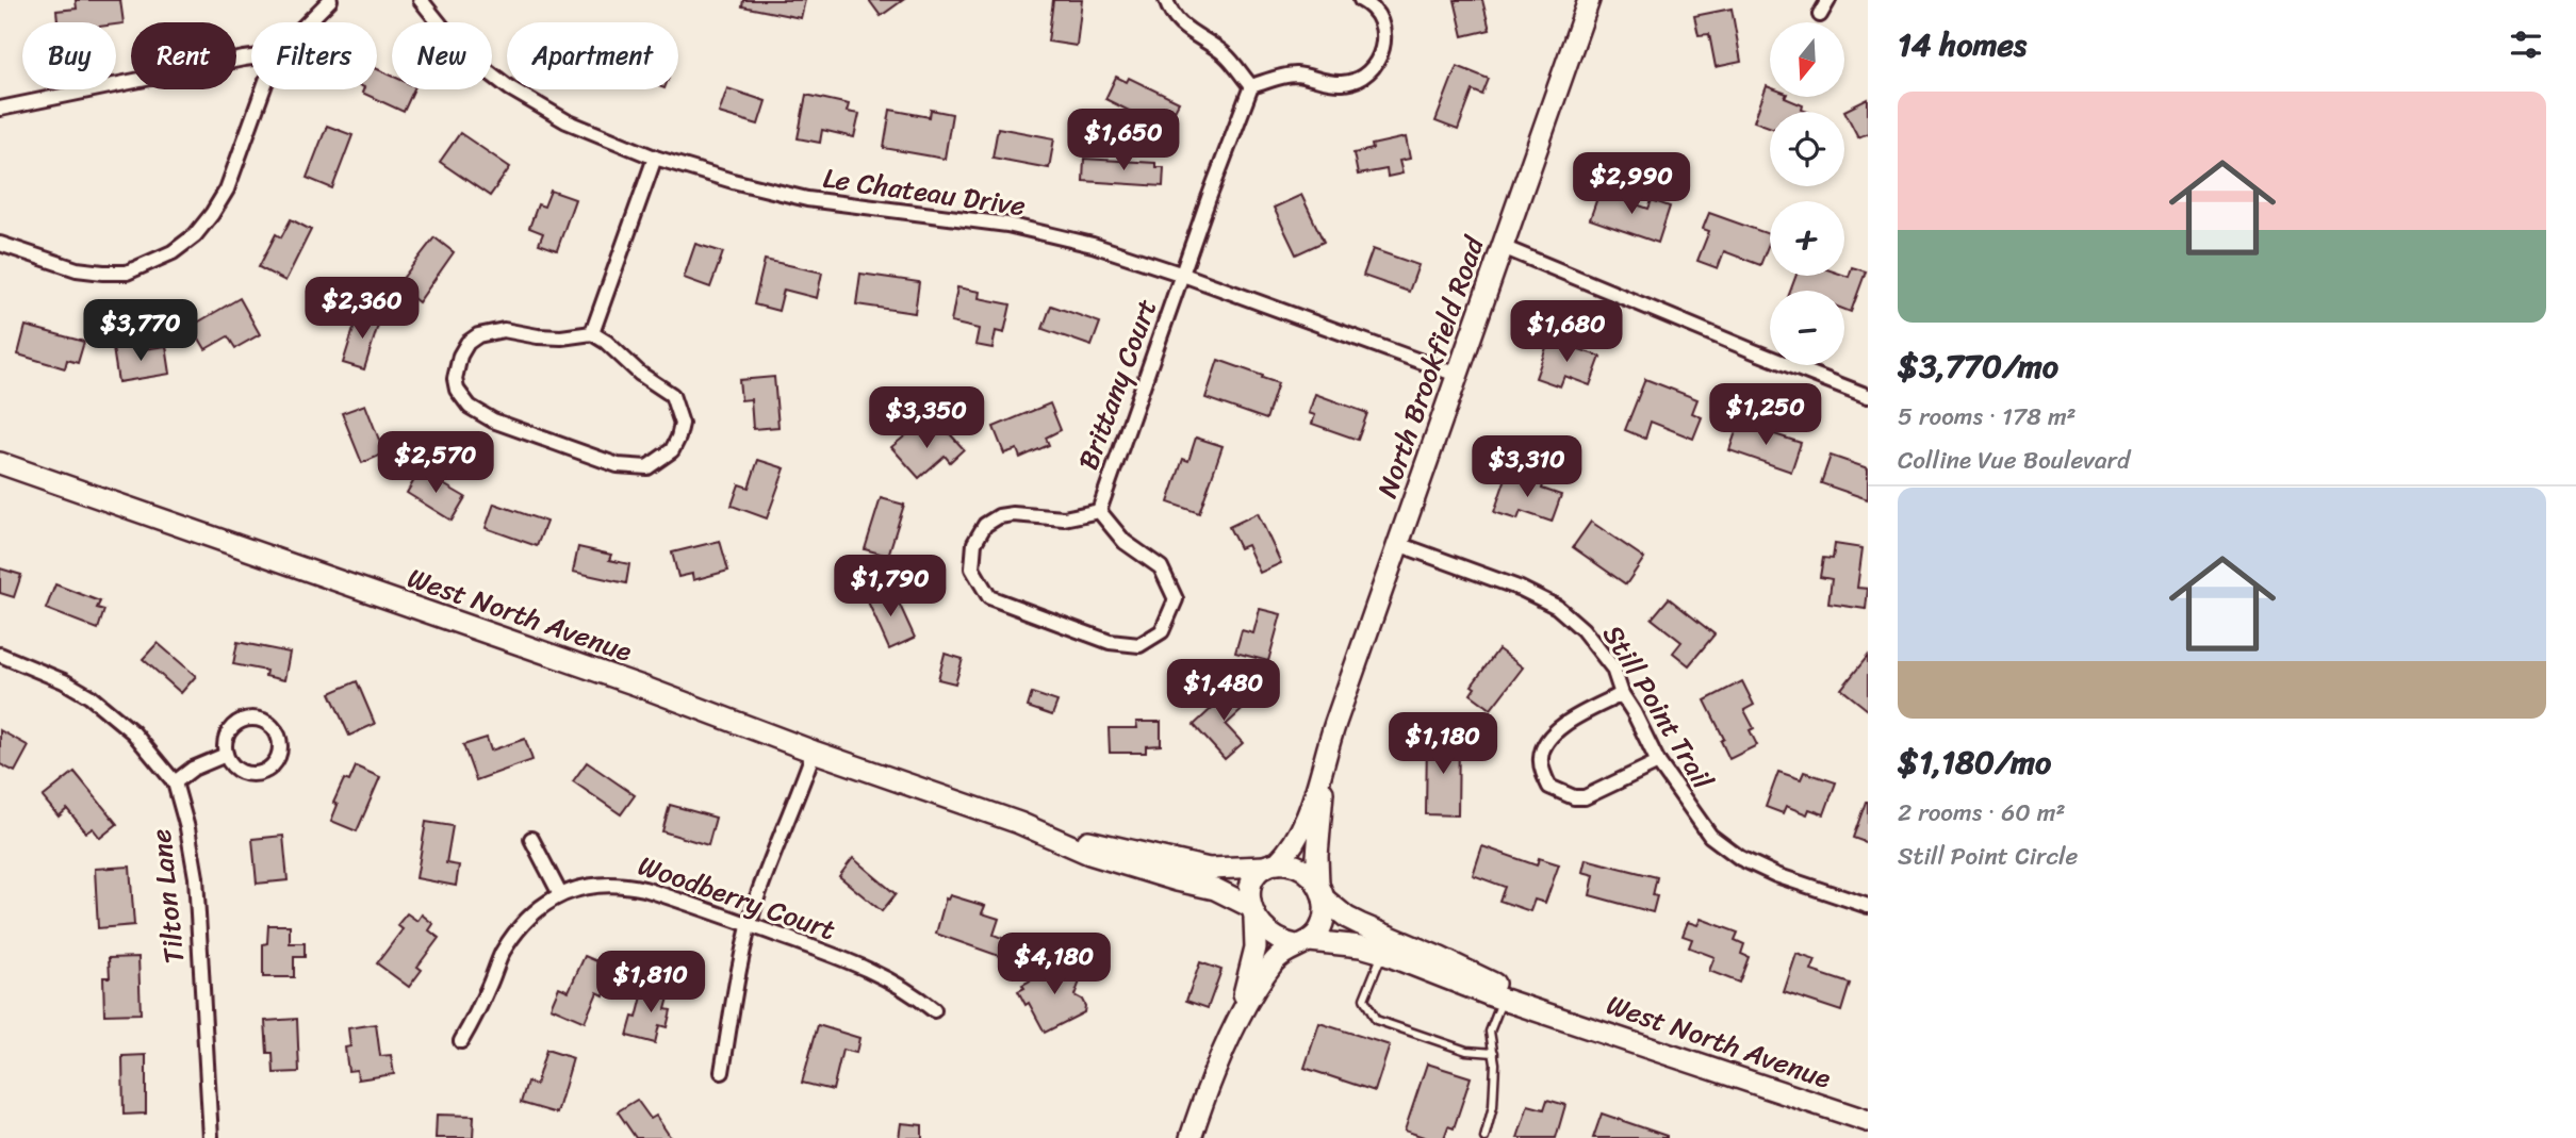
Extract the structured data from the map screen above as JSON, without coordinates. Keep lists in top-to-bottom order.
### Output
{
  "streets": {
    "main road": ["North Brookfield Road", "West North Avenue"],
    "street": [
      "Le Chateau Drive",
      "Brittany Court",
      "Still Point Trail",
      "Tilton Lane",
      "Woodberry Court"
    ]
  },
  "crossings": [
    ["Le Chateau Drive", "North Brookfield Road"],
    ["Le Chateau Drive", "Brittany Court"],
    ["North Brookfield Road", "West North Avenue"],
    ["North Brookfield Road", "Still Point Trail"]
  ],
  "north": "bottom",
  "page": {
    "heading": "14 homes",
    "map_buttons": ["+", "−"],
    "chip": [
      "Buy",
      "Rent",
      "Filters",
      "New",
      "Apartment"
    ],
    "list": [
      {
        "name": "$3,770/mo",
        "note": "5 rooms · 178 m² · Colline Vue Boulevard"
      },
      {
        "name": "$1,180/mo",
        "note": "2 rooms · 60 m² · Still Point Circle"
      }
    ],
    "price": [
      "$1,650",
      "$2,990",
      "$2,360",
      "$3,770",
      "$1,680",
      "$1,250",
      "$3,350",
      "$2,570",
      "$3,310",
      "$1,790",
      "$1,480",
      "$1,180",
      "$4,180",
      "$1,810"
    ]
  }
}
